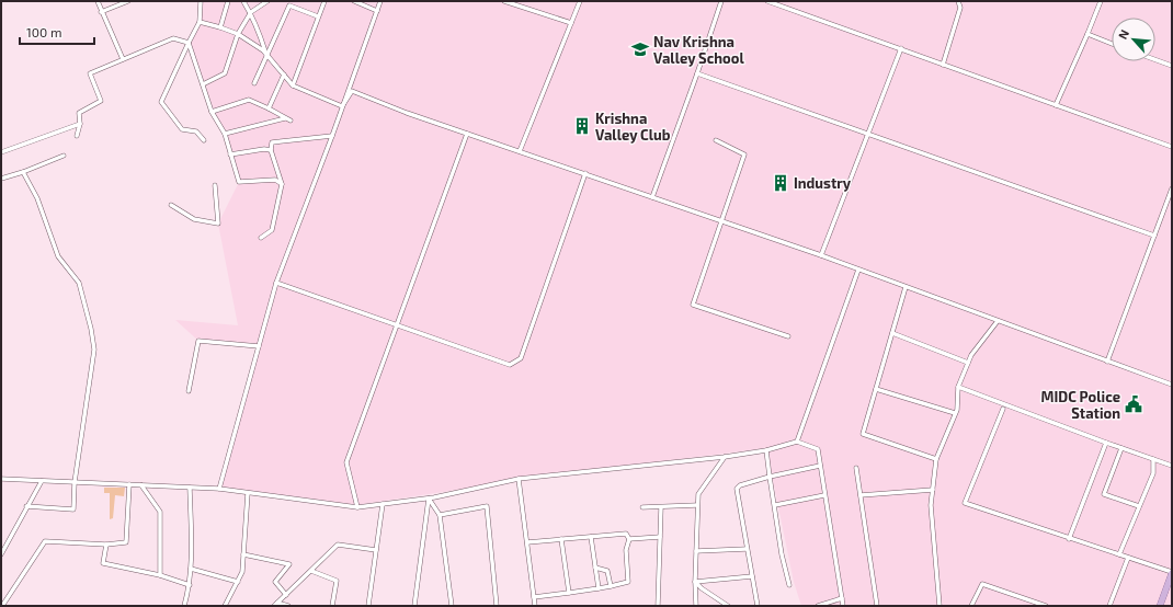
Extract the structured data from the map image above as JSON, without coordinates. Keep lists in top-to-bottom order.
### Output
{
  "places": {
    "school or university": ["Nav Krishna Valley School"],
    "building": ["Krishna Valley Club", "Industry"],
    "public building": ["MIDC Police Station"]
  },
  "scale_bar": "100 m",
  "north": "top left"
}
